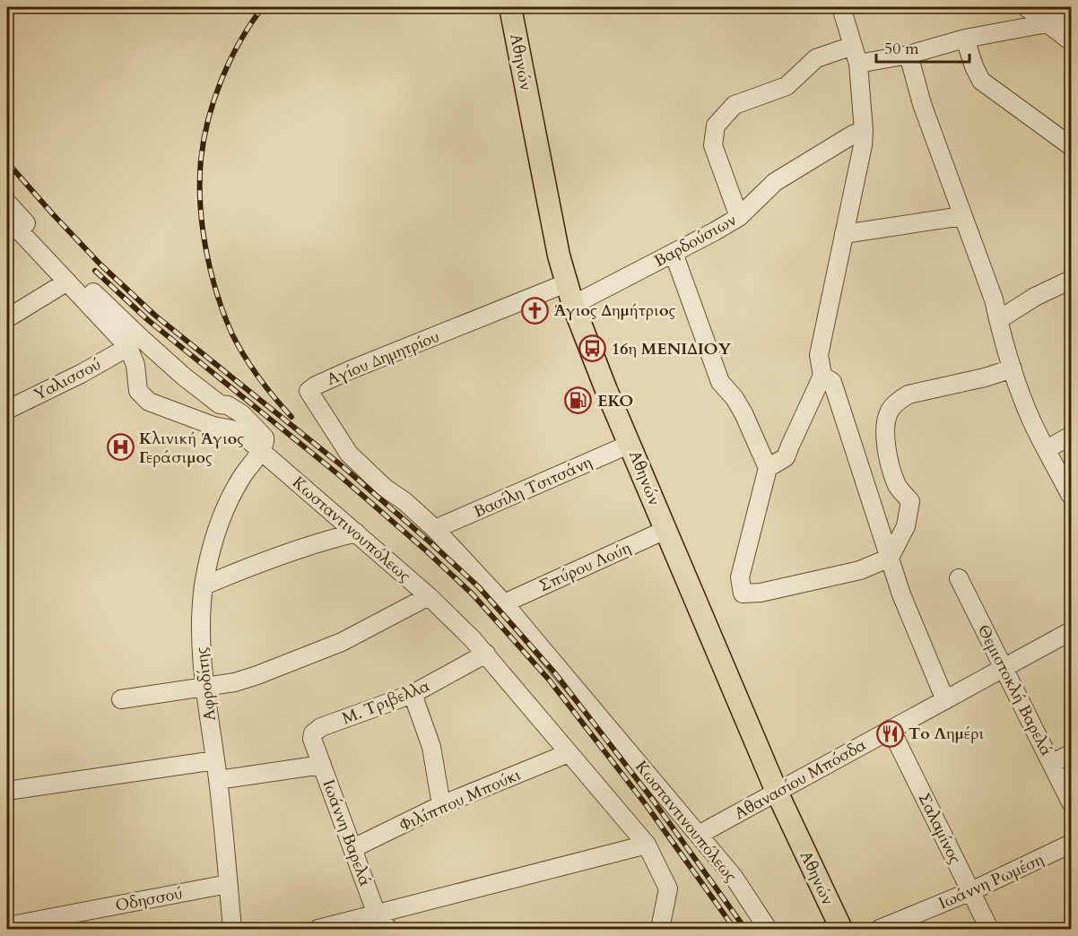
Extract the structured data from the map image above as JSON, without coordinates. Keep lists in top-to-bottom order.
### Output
{
  "streets": {
    "main road": ["Αθηνών"],
    "street": [
      "Βαρδούσιων",
      "Αγίου Δημητρίου",
      "Υαλισσού",
      "Βασίλη Τσιτσάνη",
      "Κωσταντινουπόλεως",
      "Σπύρου Λούη",
      "Αφροδίτης",
      "Θεμιστοκλή Βαρελά",
      "Μ. Τριβελλα",
      "Αθανασίου Μπόσδα",
      "Φιλίππου Μπούκι",
      "Σαλαμίνος",
      "Ιωάννη Βαρελά",
      "Ιωάννη Ρωμέση",
      "Οδησσού"
    ]
  },
  "crossings": [
    ["Αθηνών", "Βαρδούσιων"],
    ["Αθηνών", "Αγίου Δημητρίου"],
    ["Αθηνών", "Βασίλη Τσιτσάνη"],
    ["Αθηνών", "Σπύρου Λούη"],
    ["Αθηνών", "Αθανασίου Μπόσδα"],
    ["Αγίου Δημητρίου", "Κωσταντινουπόλεως"],
    ["Υαλισσού", "Κωσταντινουπόλεως"],
    ["Βασίλη Τσιτσάνη", "Κωσταντινουπόλεως"],
    ["Κωσταντινουπόλεως", "Σπύρου Λούη"],
    ["Κωσταντινουπόλεως", "Αφροδίτης"],
    ["Κωσταντινουπόλεως", "Μ. Τριβελλα"],
    ["Κωσταντινουπόλεως", "Αθανασίου Μπόσδα"],
    ["Κωσταντινουπόλεως", "Φιλίππου Μπούκι"],
    ["Αφροδίτης", "Οδησσού"],
    ["Θεμιστοκλή Βαρελά", "Αθανασίου Μπόσδα"],
    ["Μ. Τριβελλα", "Ιωάννη Βαρελά"],
    ["Αθανασίου Μπόσδα", "Σαλαμίνος"],
    ["Φιλίππου Μπούκι", "Ιωάννη Βαρελά"],
    ["Σαλαμίνος", "Ιωάννη Ρωμέση"]
  ],
  "places": {
    "church": ["Άγιος Δημήτριος"],
    "bus stop": ["16η ΜΕΝΙΔΙΟΥ"],
    "fuel station": ["EKO"],
    "hospital": ["Κλινική Άγιος Γεράσιμος"],
    "restaurant": ["Το Λημέρι"]
  },
  "scale_bar": "50 m"
}
